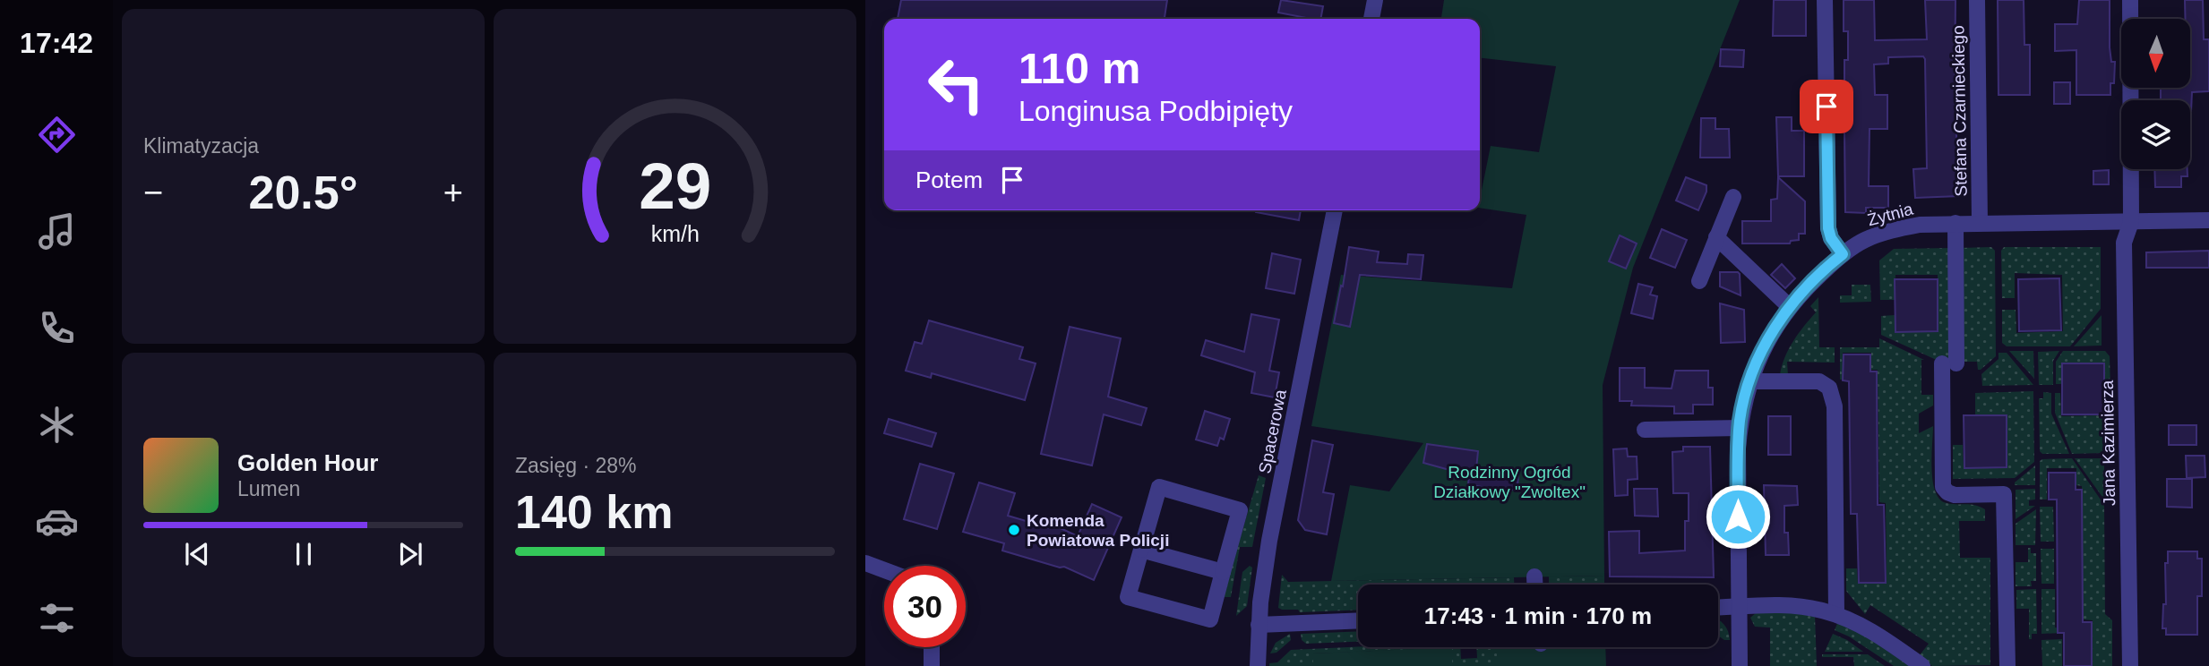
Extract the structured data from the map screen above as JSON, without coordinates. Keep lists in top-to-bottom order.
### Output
{
  "streets": {
    "street": [
      "Stefana Czarnieckiego",
      "Żytnia",
      "Spacerowa",
      "Jana Kazimierza"
    ]
  },
  "crossings": [
    ["Stefana Czarnieckiego", "Żytnia"],
    ["Żytnia", "Jana Kazimierza"]
  ],
  "parks": ["Rodzinny Ogród Działkowy \"Zwoltex\""],
  "places": ["Komenda Powiatowa Policji"],
  "north": "bottom",
  "page": {
    "tabs": "17:42",
    "tile": [
      "Klimatyzacja",
      ["Zasięg · 28%", "140 km"]
    ],
    "turn": ["110 m", "Longinusa Podbipięty"],
    "then": "Potem",
    "heat": ["−", "20.5°", "+"],
    "song": ["Golden Hour", "Lumen"],
    "limit": "30",
    "trip": "17:43 · 1 min · 170 m",
    "gauge": ["29", "km/h"]
  }
}
